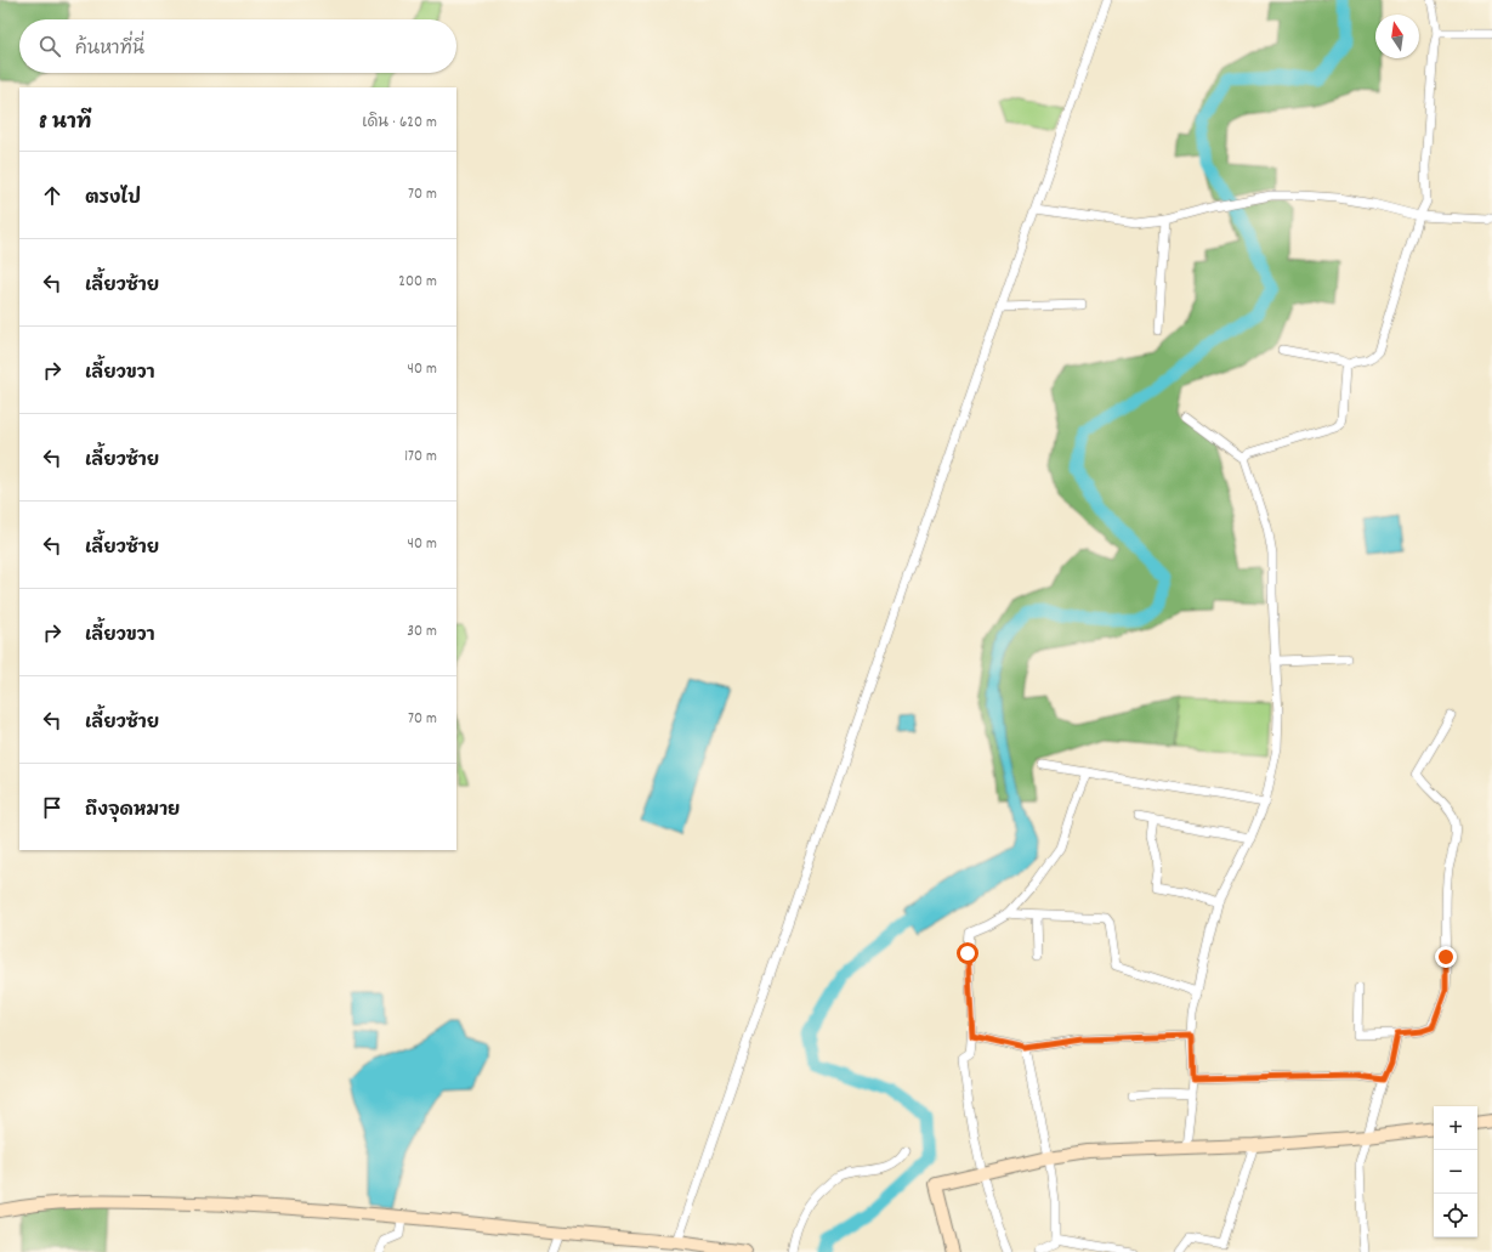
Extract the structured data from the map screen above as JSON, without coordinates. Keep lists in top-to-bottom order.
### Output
{
  "north": "top",
  "page": {
    "search": "ค้นหาที่นี่",
    "heading": ["8 นาที", "เดิน · 620 m"],
    "list": [
      ["ตรงไป", "70 m"],
      ["เลี้ยวซ้าย", "200 m"],
      ["เลี้ยวขวา", "40 m"],
      ["เลี้ยวซ้าย", "170 m"],
      ["เลี้ยวซ้าย", "40 m"],
      ["เลี้ยวขวา", "30 m"],
      ["เลี้ยวซ้าย", "70 m"],
      "ถึงจุดหมาย"
    ],
    "map_buttons": ["+", "−"]
  }
}
